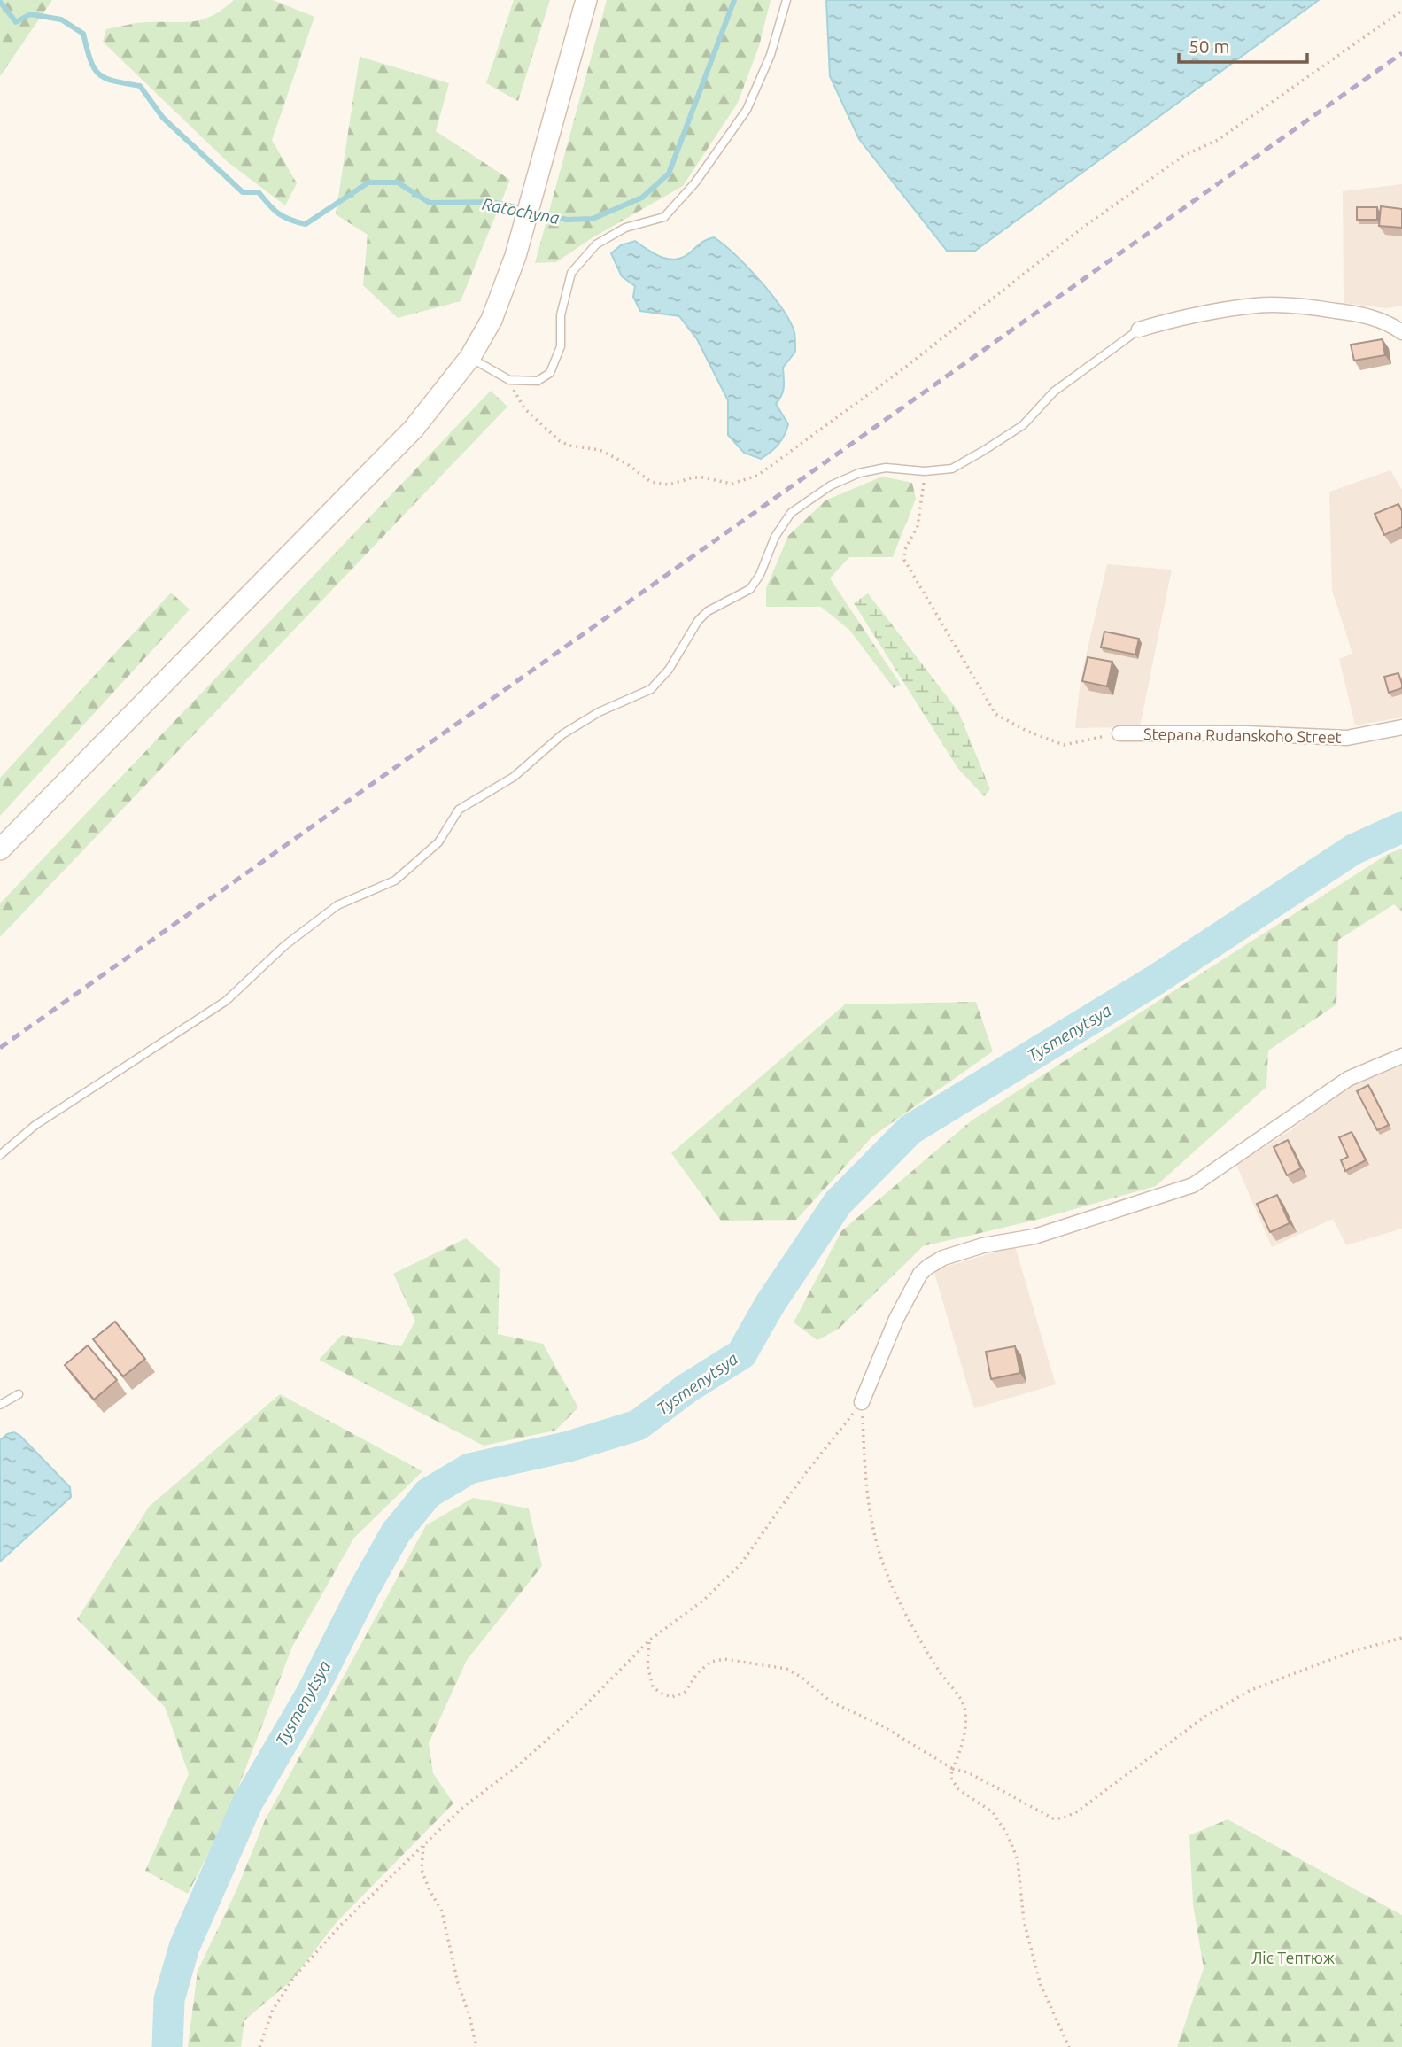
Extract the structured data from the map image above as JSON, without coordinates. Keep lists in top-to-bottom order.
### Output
{
  "streets": {
    "street": ["Stepana Rudanskoho Street"]
  },
  "water": ["Ratochyna", "Tysmenytsya"],
  "parks": ["Ліс Тептюж"],
  "scale_bar": "50 m"
}
